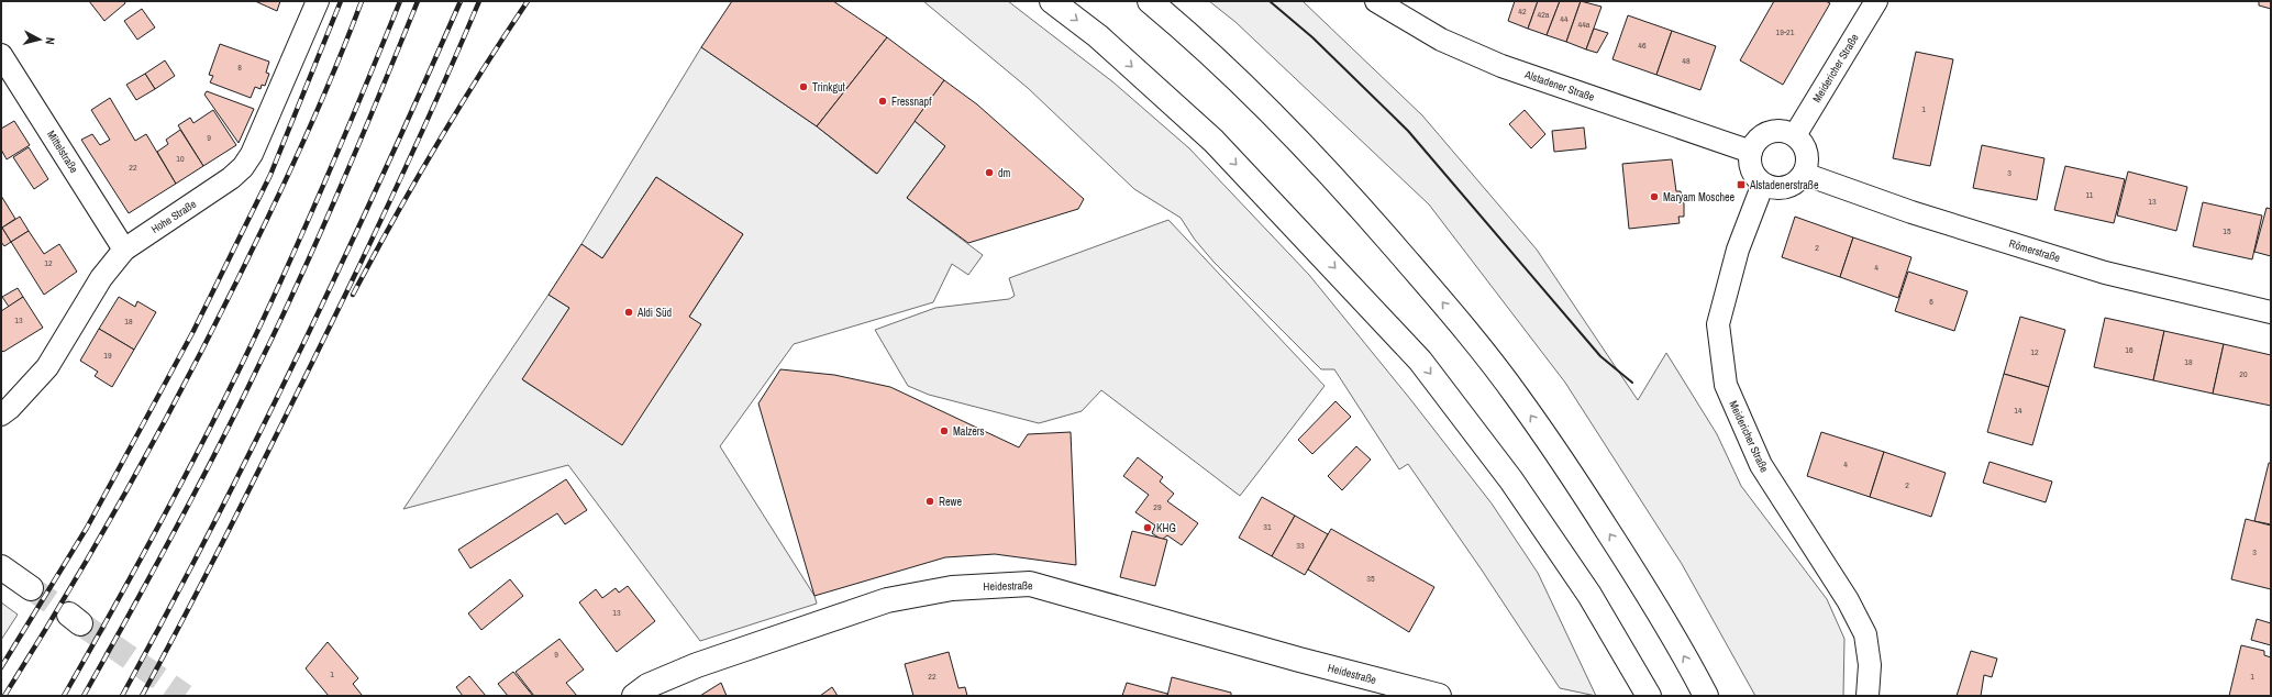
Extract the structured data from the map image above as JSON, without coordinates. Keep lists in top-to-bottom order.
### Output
{
  "streets": {
    "main road": ["Heidestraße"],
    "street": [
      "Meidericher Straße",
      "Alstadener Straße",
      "Mittelstraße",
      "Hohe Straße",
      "Römerstraße"
    ]
  },
  "crossings": [
    ["Meidericher Straße", "Alstadener Straße"],
    ["Meidericher Straße", "Römerstraße"],
    ["Alstadener Straße", "Römerstraße"],
    ["Mittelstraße", "Hohe Straße"]
  ],
  "places": {
    "other": [
      "Trinkgut",
      "Fressnapf",
      "dm",
      "Maryam Moschee",
      "Aldi Süd",
      "Malzers",
      "Rewe",
      "KHG"
    ],
    "transit": ["Alstadenerstraße"]
  },
  "house_numbers": [
    "42",
    "42a",
    "44",
    "44a",
    "19-21",
    "46",
    "48",
    "8",
    "1",
    "9",
    "10",
    "22",
    "3",
    "11",
    "13",
    "15",
    "2",
    "12",
    "4",
    "6",
    "13",
    "18",
    "16",
    "12",
    "19",
    "18",
    "20",
    "14",
    "4",
    "2",
    "29",
    "31",
    "33",
    "3",
    "35",
    "13",
    "9",
    "1",
    "22",
    "1"
  ],
  "north": "right"
}
